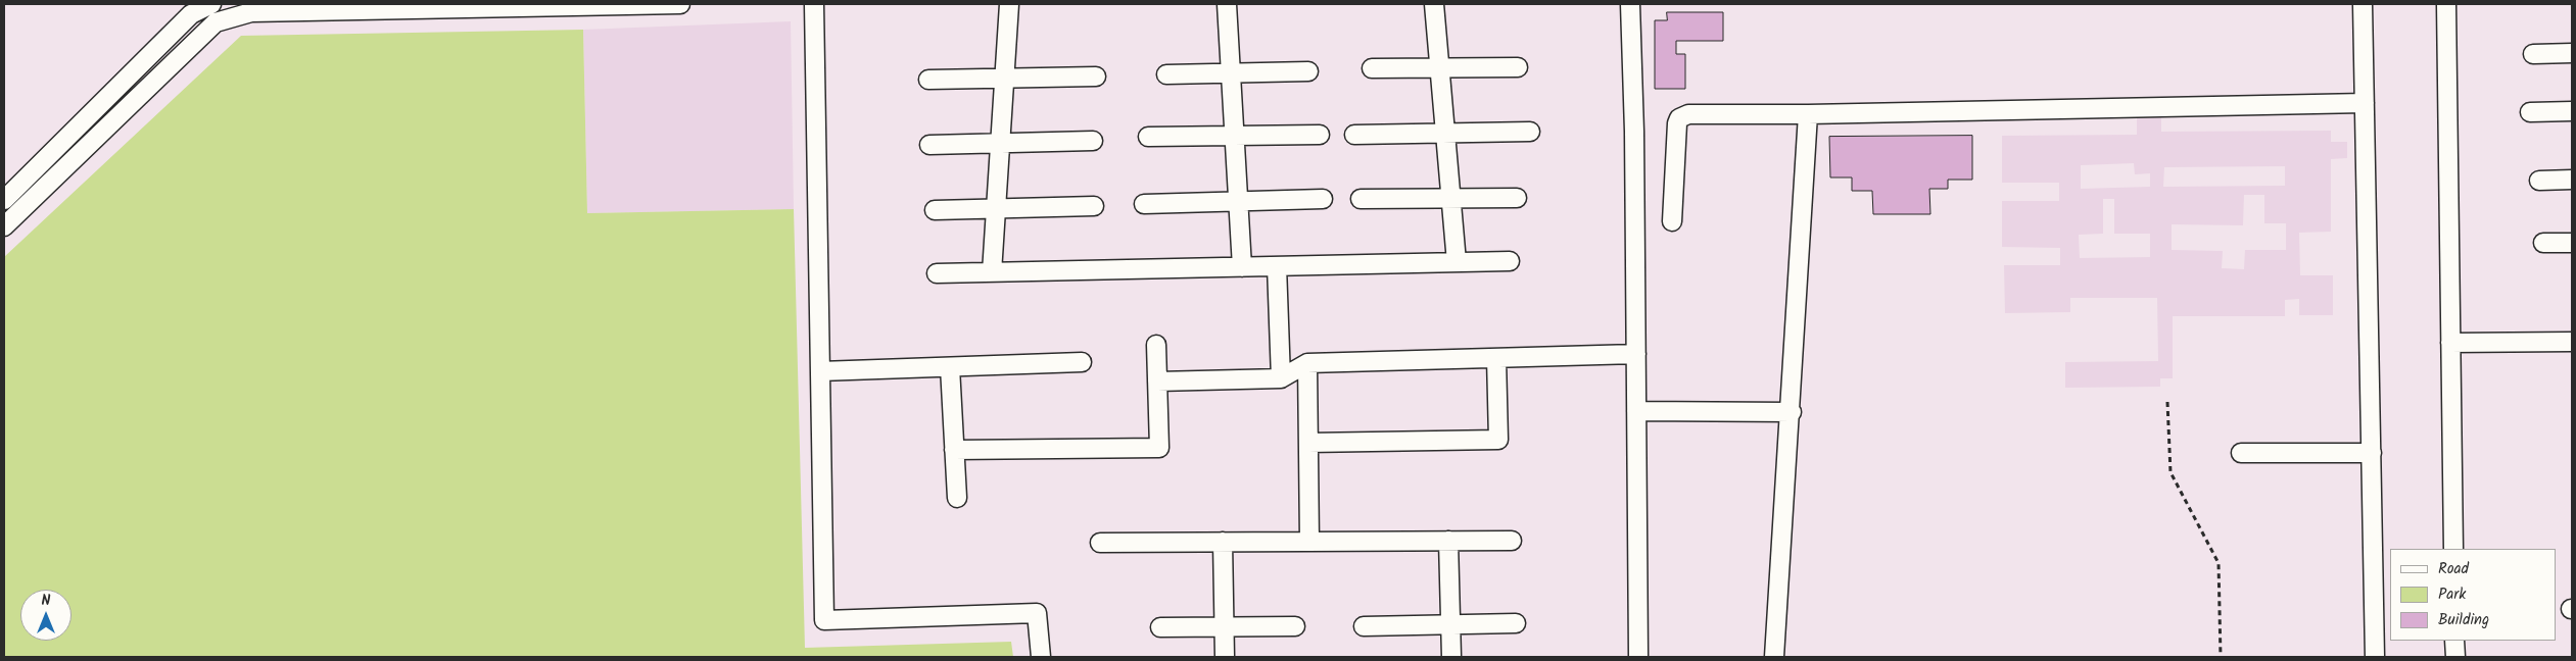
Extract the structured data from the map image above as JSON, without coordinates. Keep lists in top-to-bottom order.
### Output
{
  "legend": ["Road", "Park", "Building"],
  "north": "top"
}
